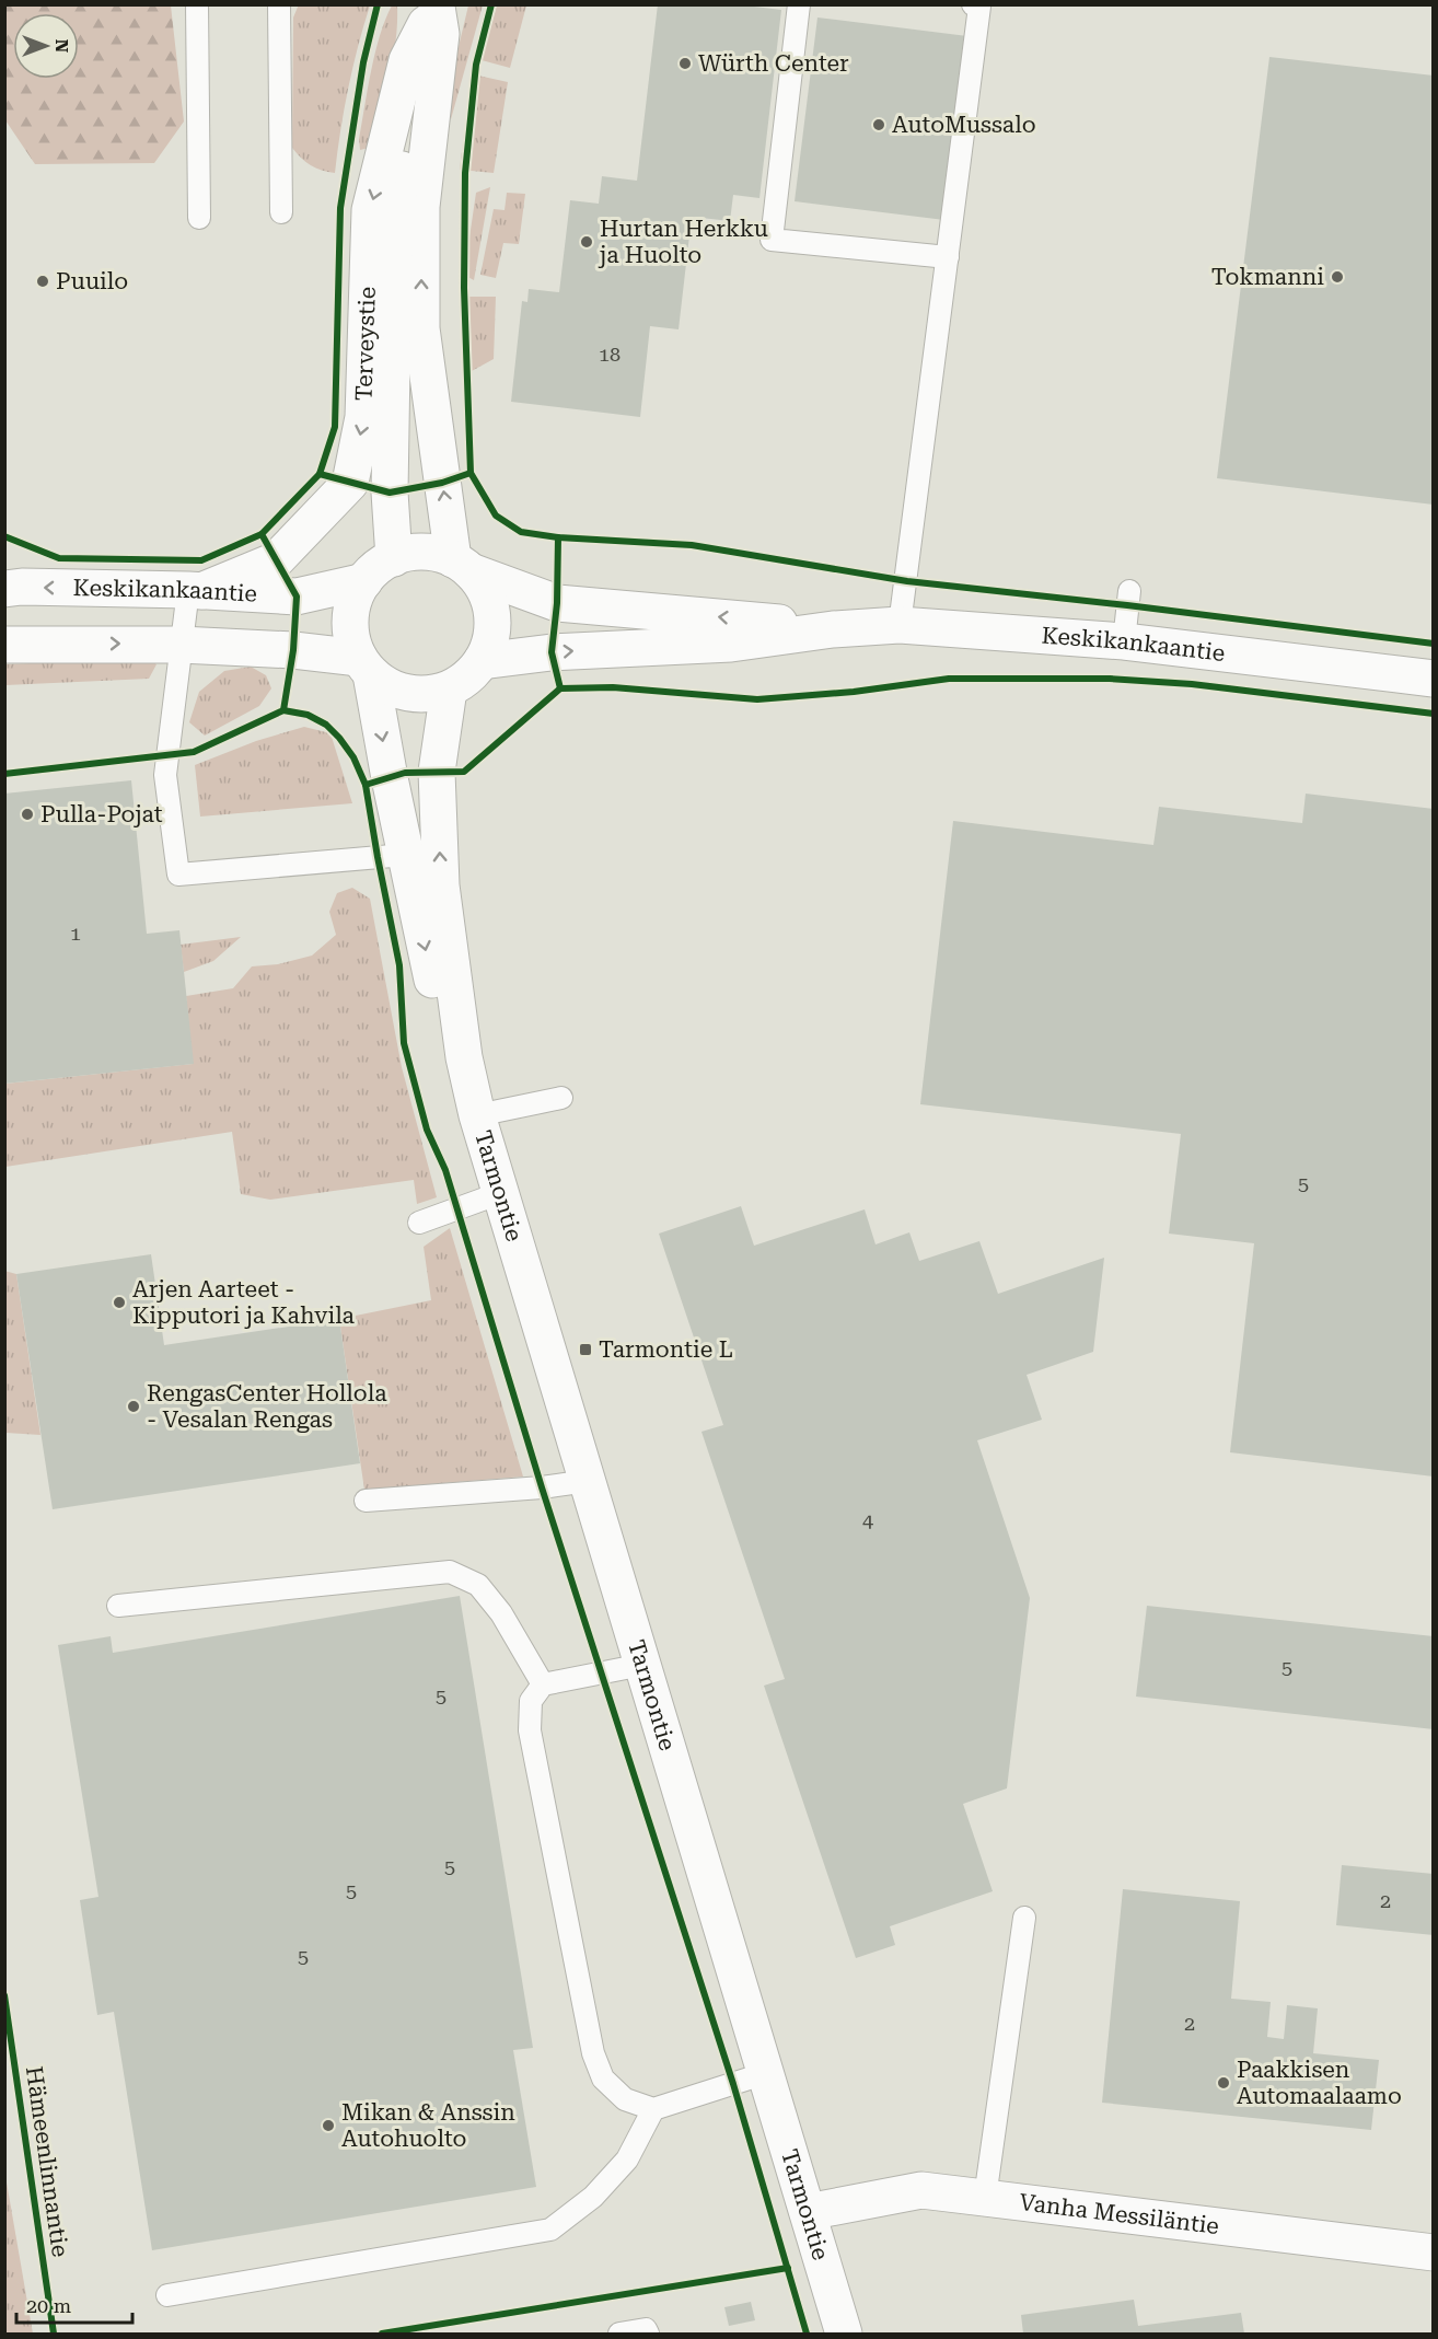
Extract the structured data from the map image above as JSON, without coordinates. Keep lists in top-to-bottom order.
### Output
{
  "streets": {
    "street": [
      "Terveystie",
      "Keskikankaantie",
      "Tarmontie",
      "Vanha Messiläntie"
    ],
    "cycle path": ["Hämeenlinnantie"]
  },
  "crossings": [
    ["Terveystie", "Keskikankaantie"],
    ["Terveystie", "Tarmontie"],
    ["Keskikankaantie", "Tarmontie"],
    ["Tarmontie", "Vanha Messiläntie"]
  ],
  "places": {
    "other": [
      "Würth Center",
      "AutoMussalo",
      "Hurtan Herkku ja Huolto",
      "Tokmanni",
      "Puuilo",
      "Pulla-Pojat",
      "Arjen Aarteet - Kipputori ja Kahvila",
      "RengasCenter Hollola - Vesalan Rengas",
      "Paakkisen Automaalaamo",
      "Mikan & Anssin Autohuolto"
    ],
    "transit": ["Tarmontie L"]
  },
  "house_numbers": [
    "18",
    "1",
    "5",
    "4",
    "5",
    "5",
    "5",
    "5",
    "2",
    "5",
    "2"
  ],
  "scale_bar": "20 m",
  "north": "right"
}
